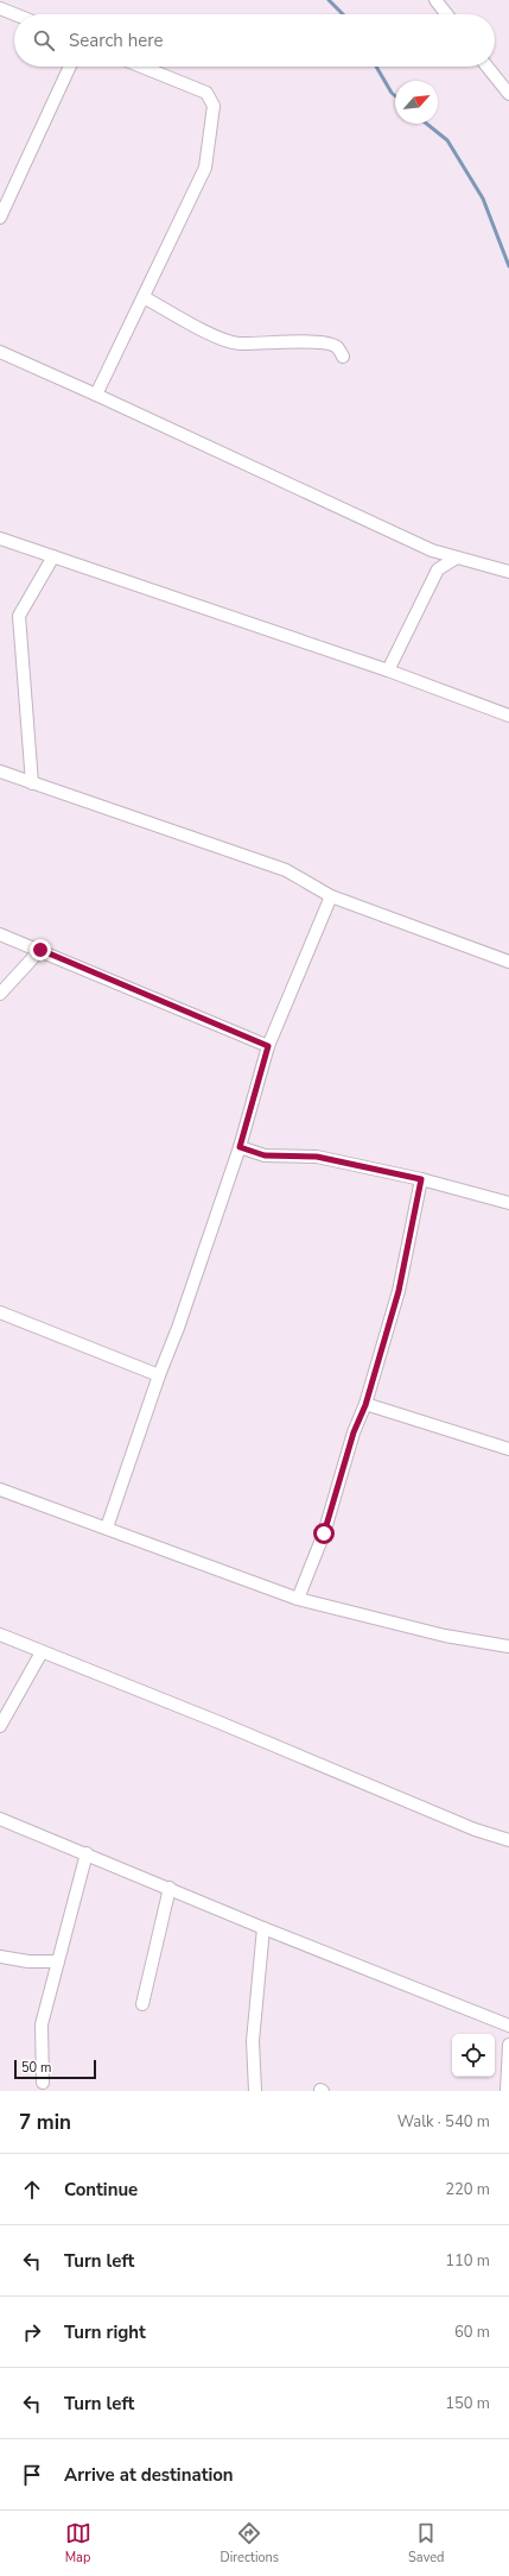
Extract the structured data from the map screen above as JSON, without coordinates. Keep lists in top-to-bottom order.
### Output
{
  "scale_bar": "50 m",
  "north": "top right",
  "page": {
    "search": "Search here",
    "scale": "50 m",
    "heading": ["7 min", "Walk · 540 m"],
    "list": [
      ["Continue", "220 m"],
      ["Turn left", "110 m"],
      ["Turn right", "60 m"],
      ["Turn left", "150 m"],
      "Arrive at destination"
    ],
    "nav": ["Map", "Directions", "Saved"]
  }
}
